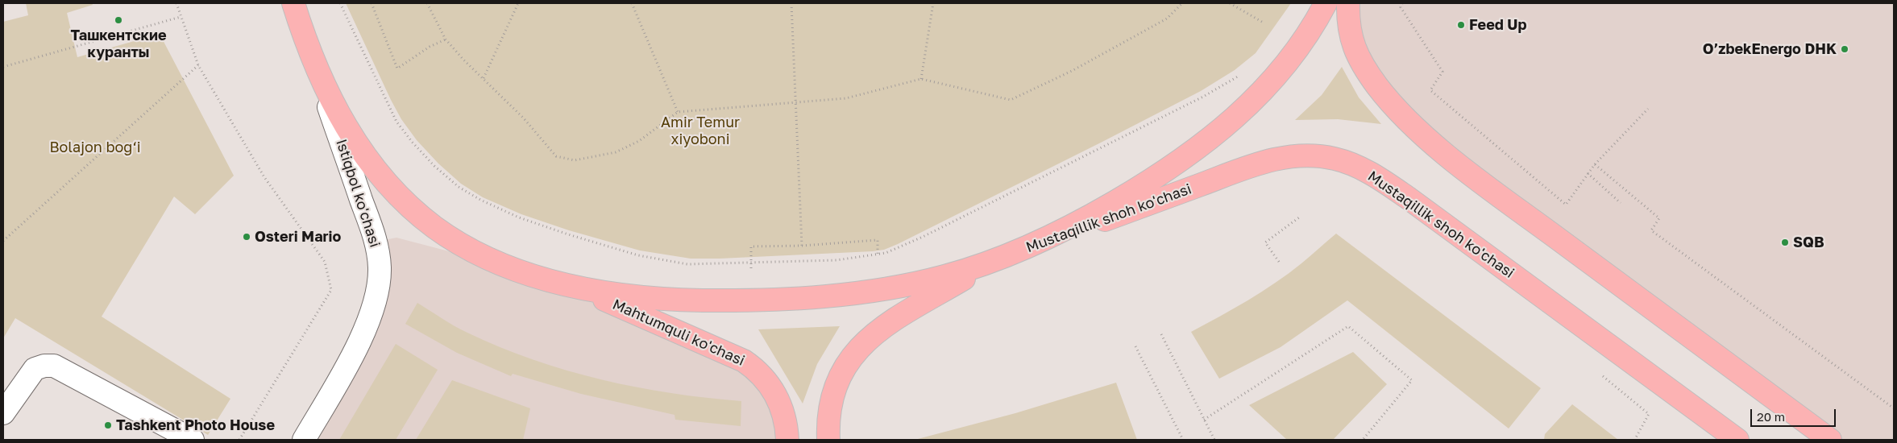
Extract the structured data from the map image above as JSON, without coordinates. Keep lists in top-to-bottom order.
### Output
{
  "streets": {
    "main road": ["Mustaqillik shoh ko'chasi", "Mahtumquli ko'chasi"],
    "street": ["Istiqbol ko'chasi"]
  },
  "parks": ["Amir Temur xiyoboni", "Bolajon bog‘i"],
  "places": [
    "Ташкентские куранты",
    "Feed Up",
    "O’zbekEnergo DHK",
    "Osteri Mario",
    "SQB",
    "Tashkent Photo House"
  ],
  "scale_bar": "20 m"
}
